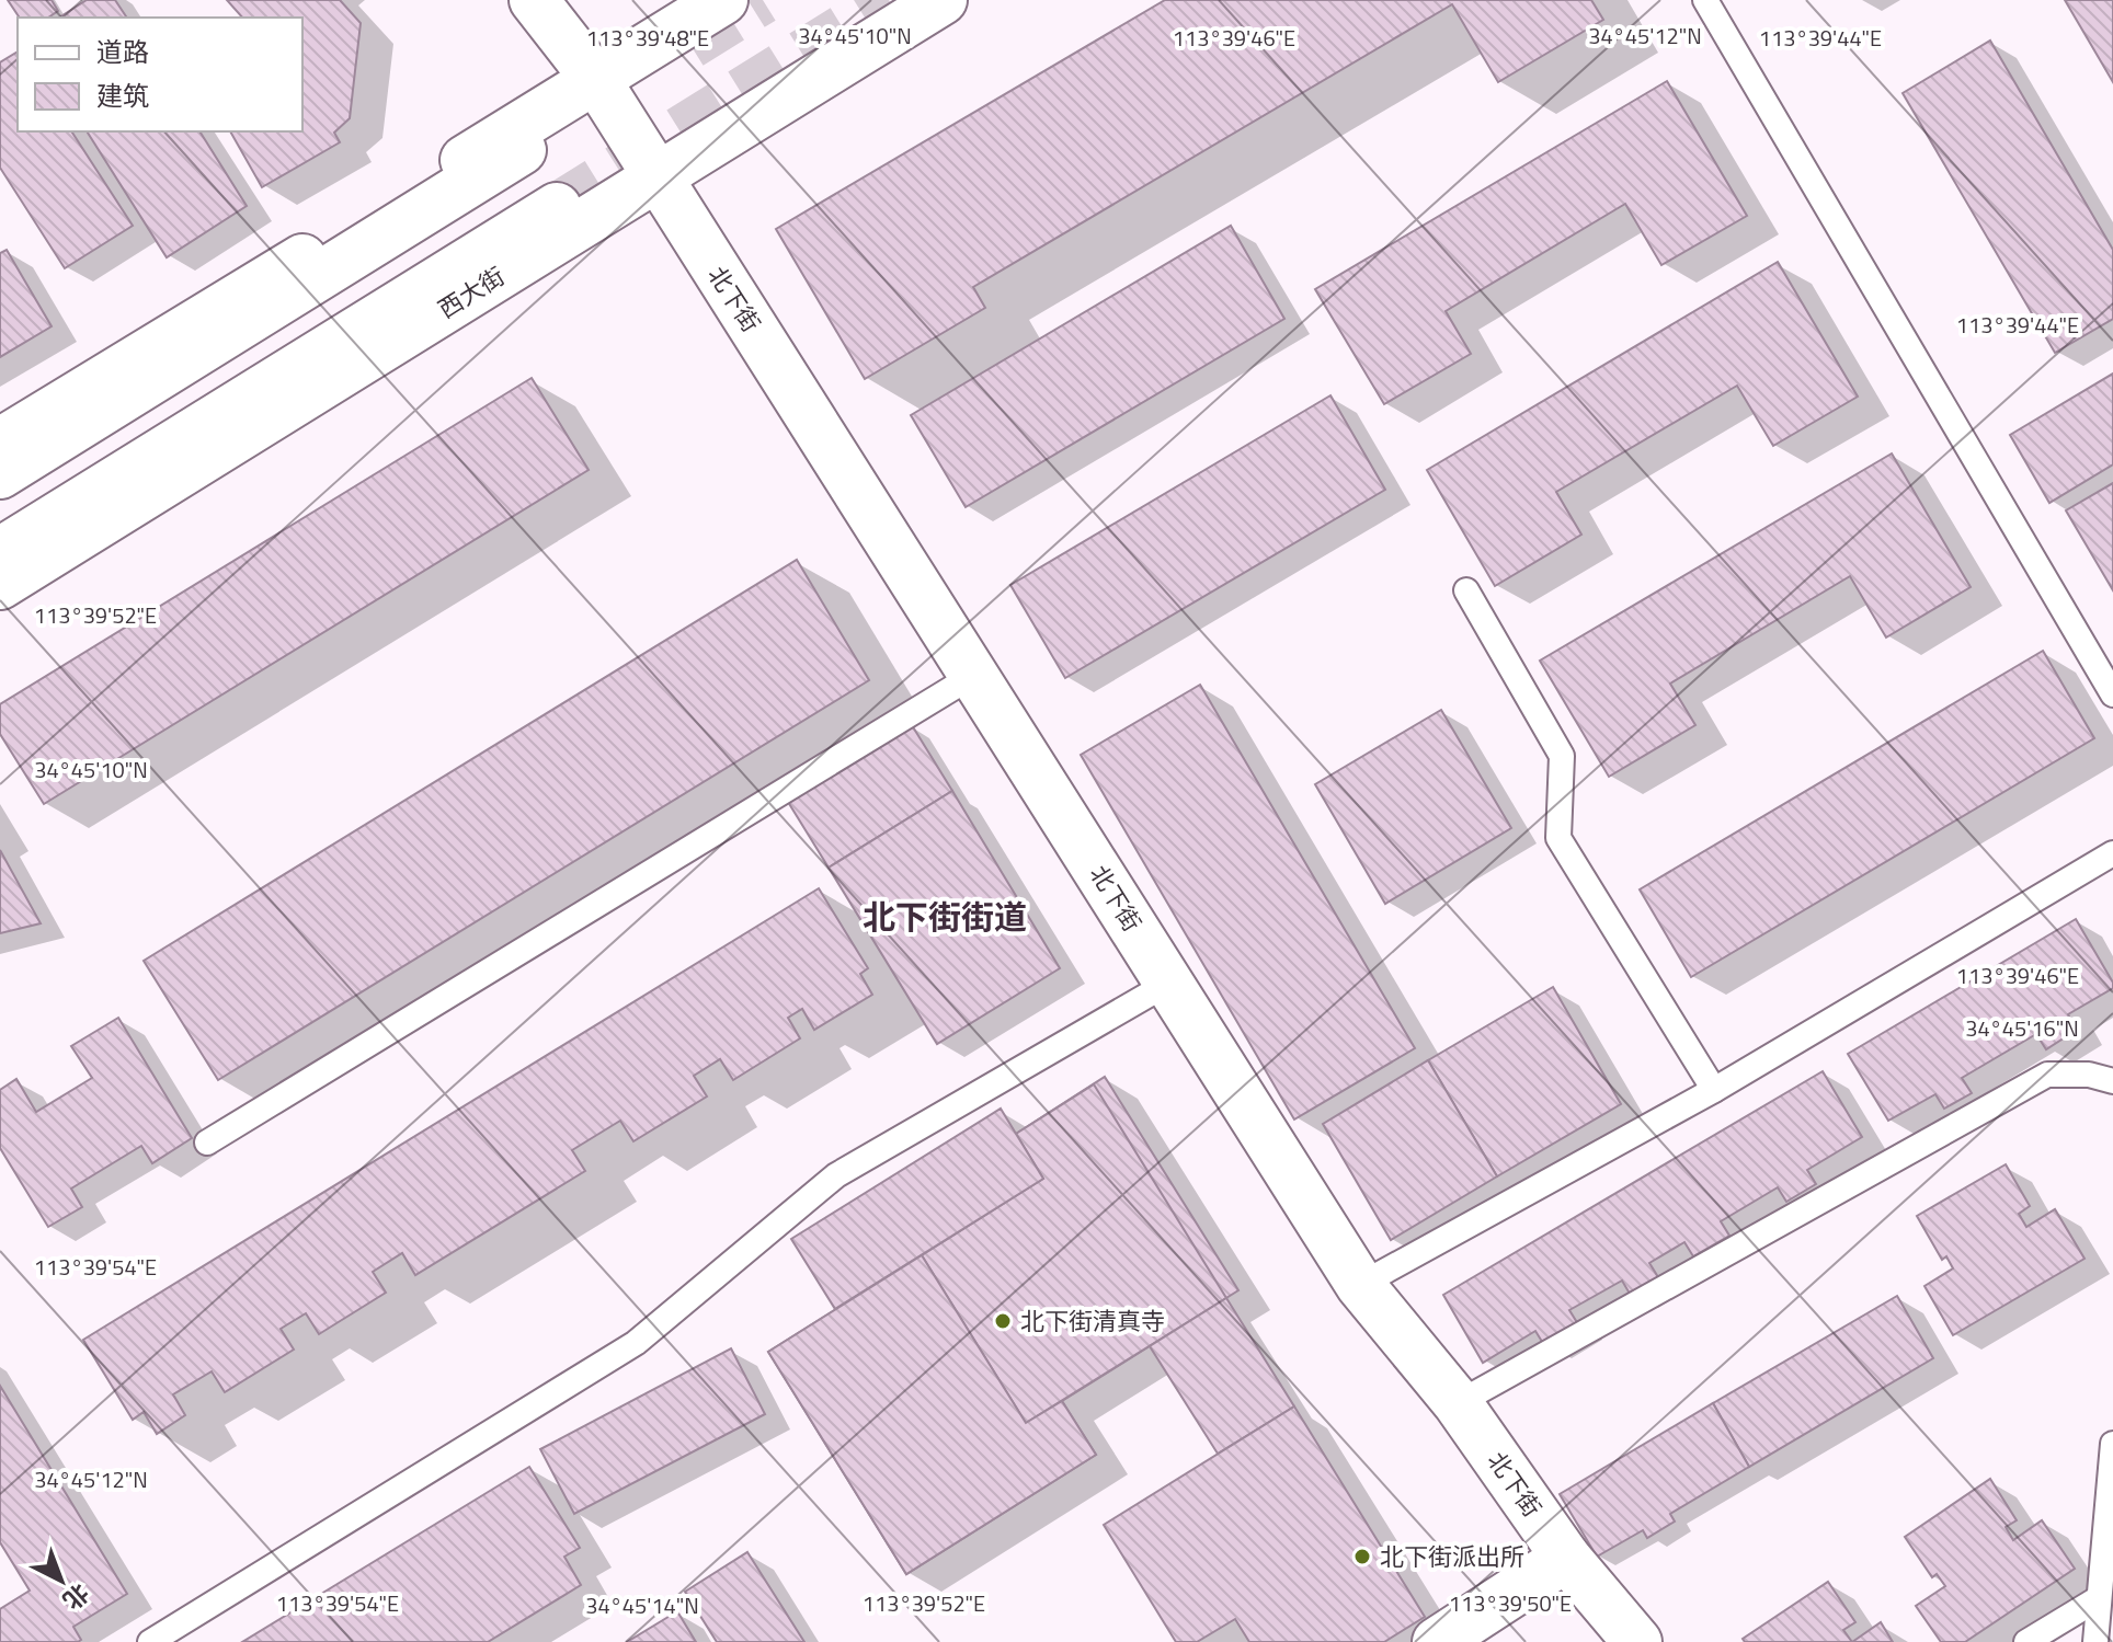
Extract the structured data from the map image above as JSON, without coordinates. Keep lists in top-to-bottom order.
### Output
{
  "streets": {
    "street": ["西大街", "北下街"]
  },
  "crossings": [
    ["西大街", "北下街"]
  ],
  "districts": ["北下街街道"],
  "places": ["北下街清真寺", "北下街派出所"],
  "legend": ["道路", "建筑"],
  "north": "bottom right",
  "coordinates": [
    "34°45'10\"N",
    "34°45'12\"N",
    "113°39'48\"E",
    "113°39'46\"E",
    "113°39'44\"E",
    "113°39'52\"E",
    "34°45'16\"N",
    "113°39'54\"E",
    "113°39'50\"E",
    "34°45'14\"N"
  ]
}
